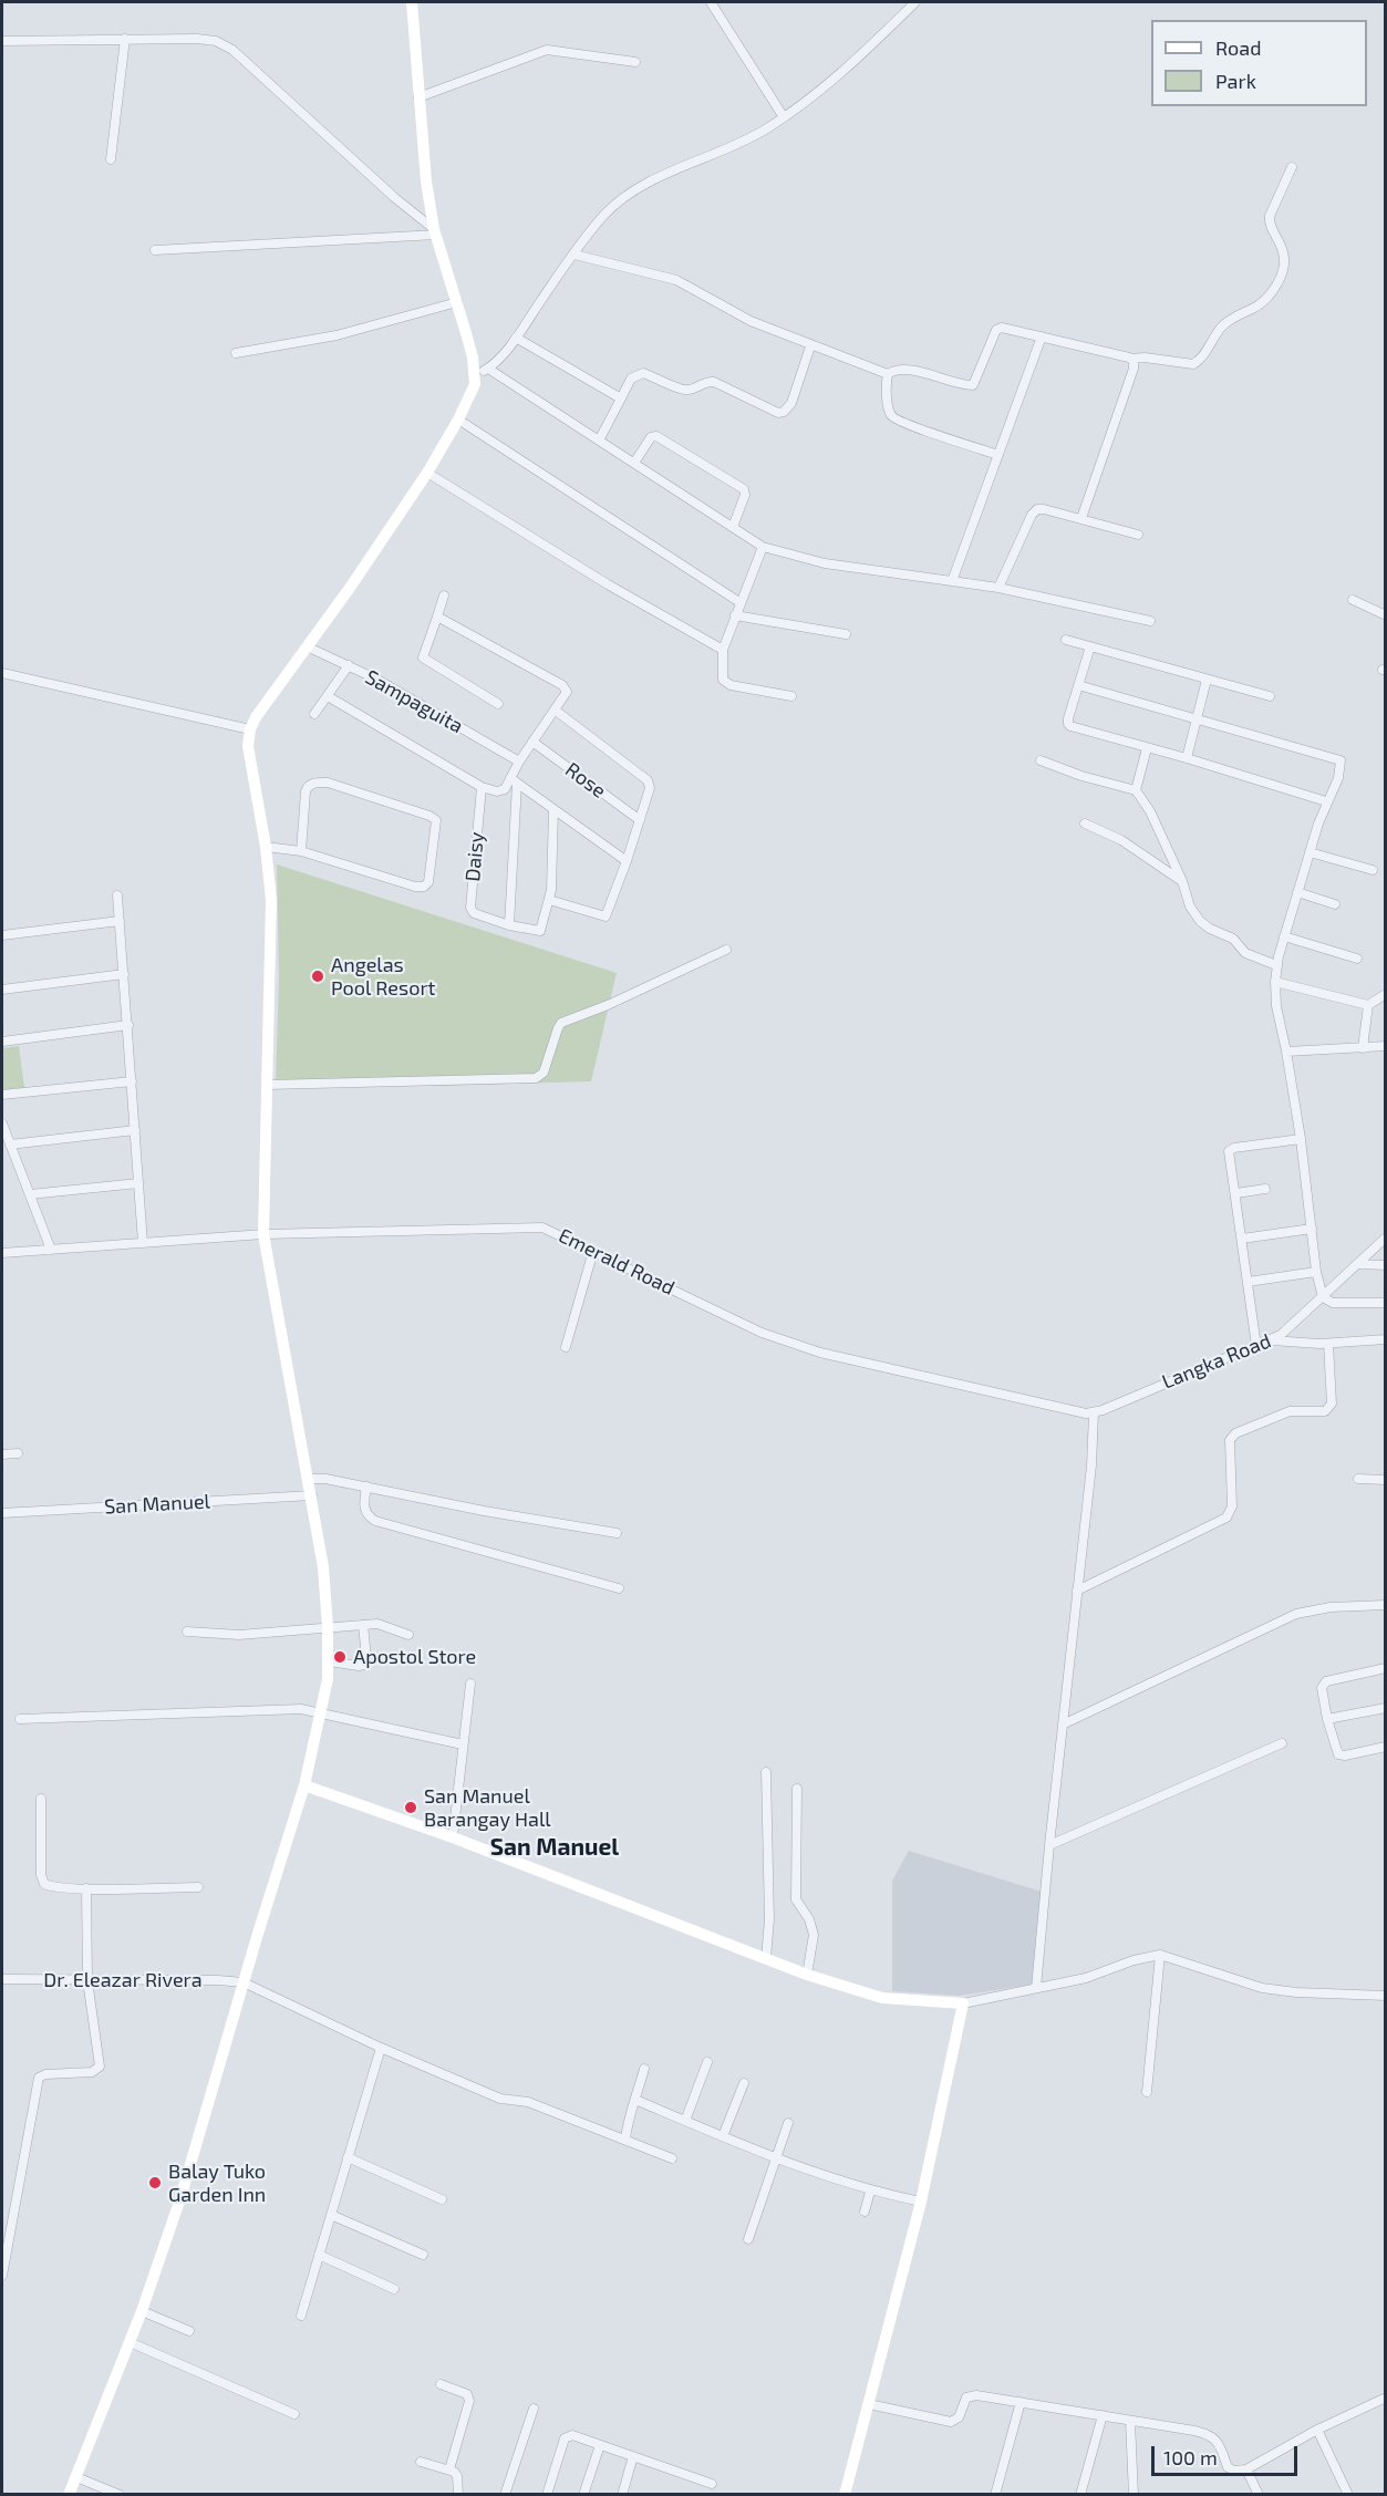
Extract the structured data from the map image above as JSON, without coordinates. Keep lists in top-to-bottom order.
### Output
{
  "streets": {
    "street": [
      "Sampaguita",
      "Rose",
      "Daisy",
      "Emerald Road",
      "Langka Road",
      "San Manuel",
      "Dr. Eleazar Rivera"
    ]
  },
  "crossings": [
    ["Emerald Road", "Langka Road"]
  ],
  "districts": ["San Manuel"],
  "places": [
    "Angelas Pool Resort",
    "Apostol Store",
    "San Manuel Barangay Hall",
    "Balay Tuko Garden Inn"
  ],
  "legend": ["Road", "Park"],
  "scale_bar": "100 m"
}
